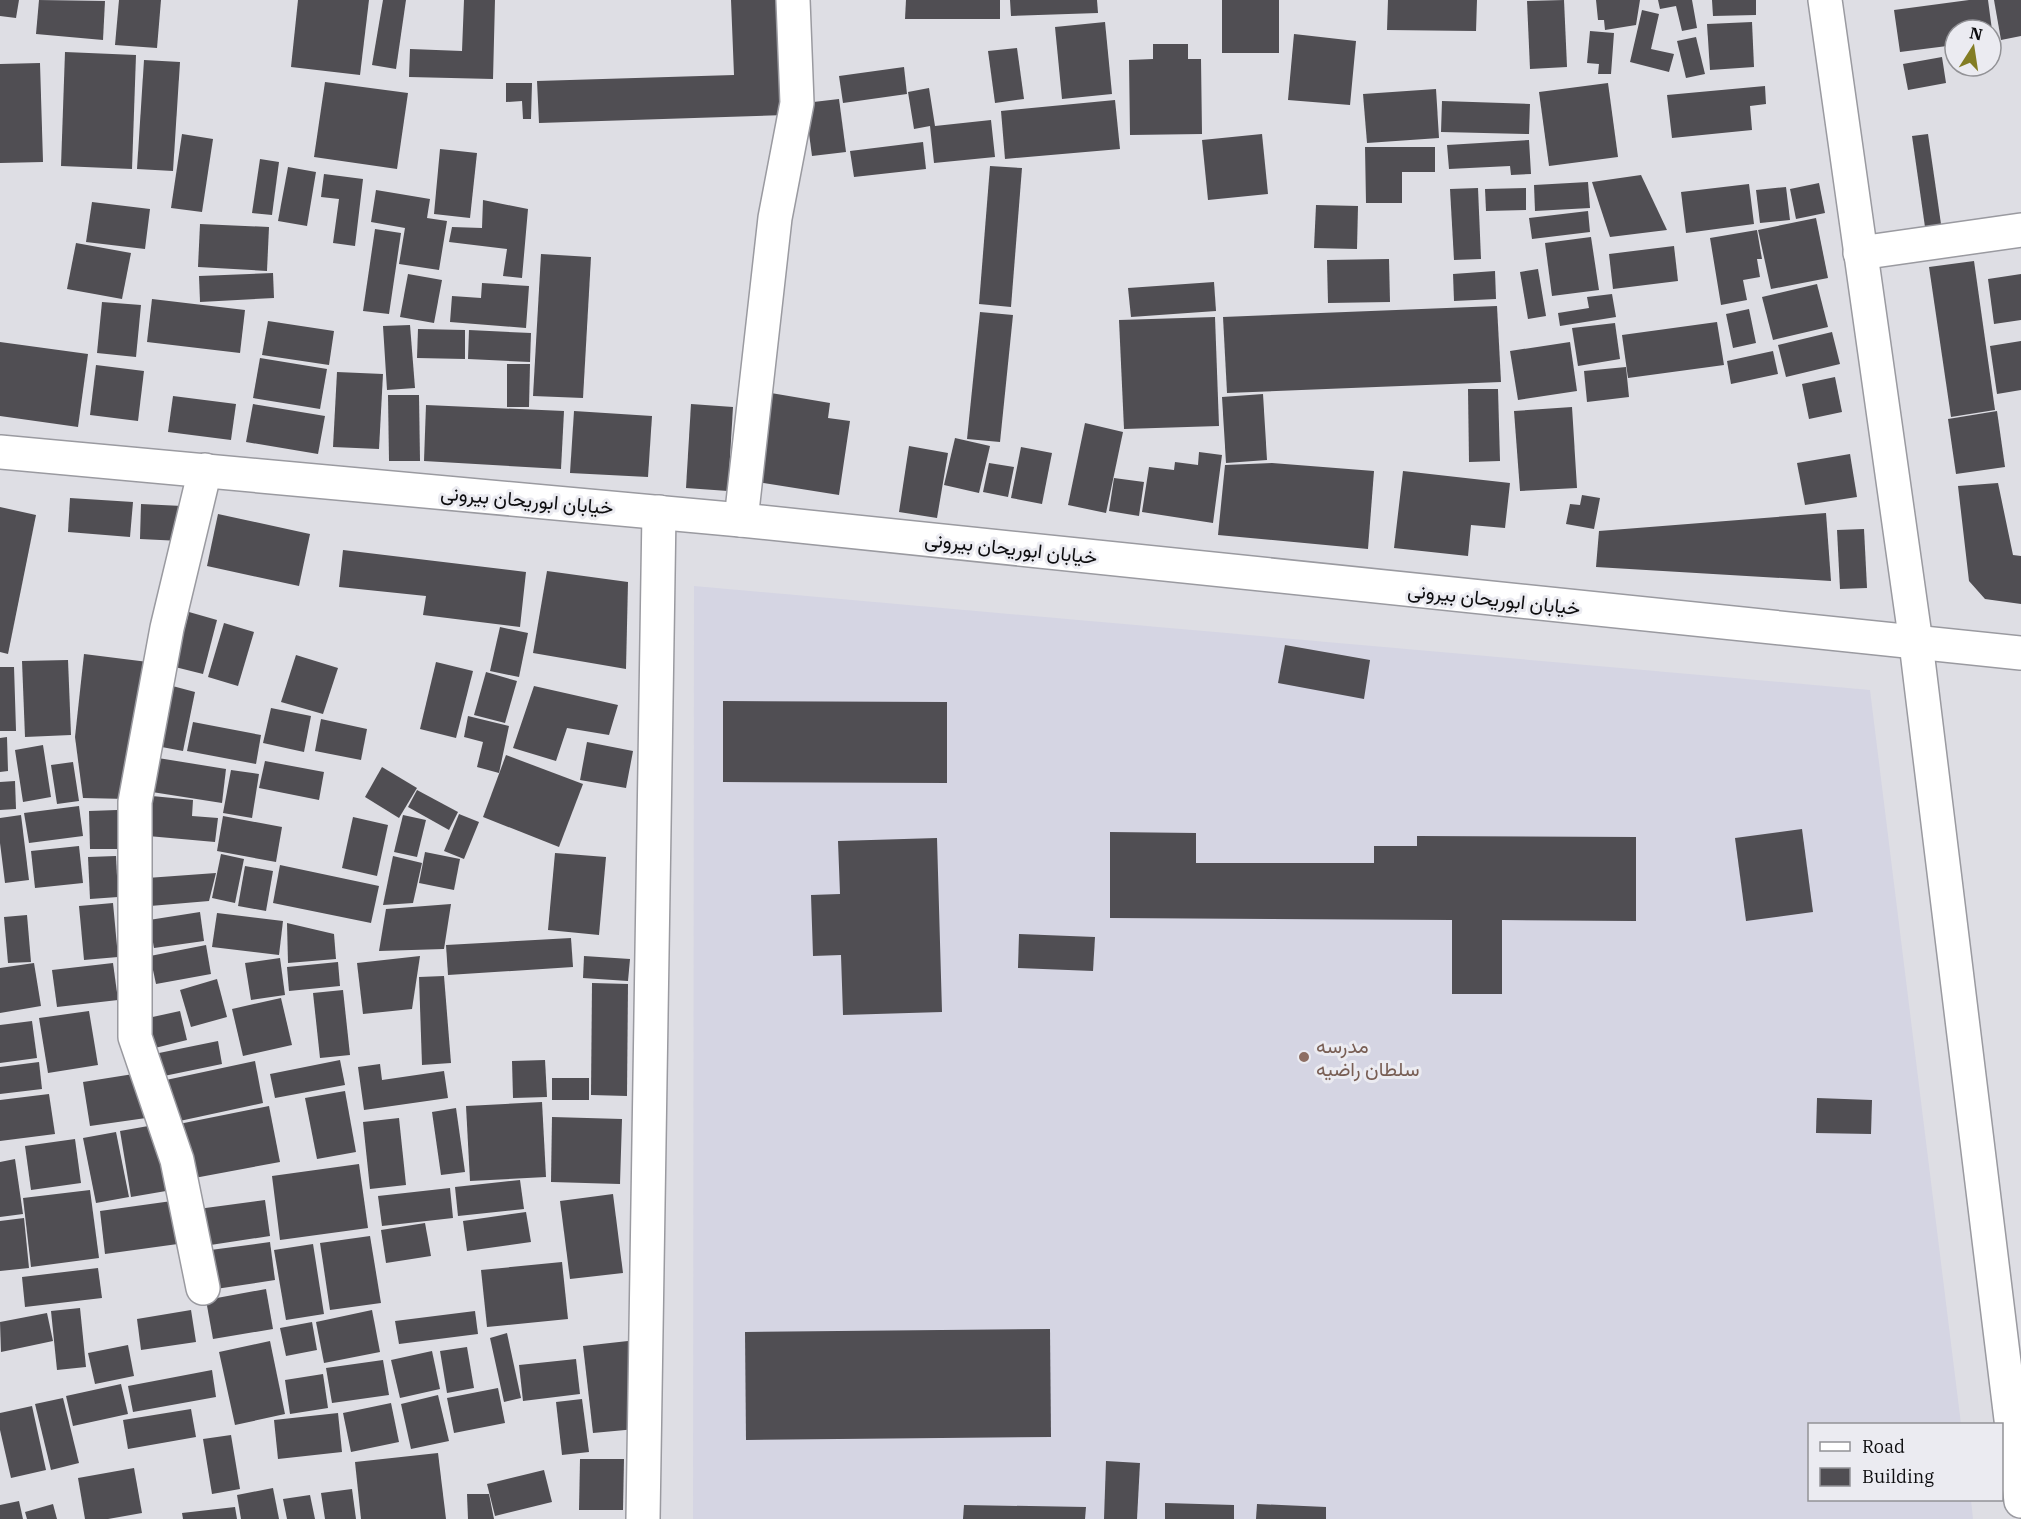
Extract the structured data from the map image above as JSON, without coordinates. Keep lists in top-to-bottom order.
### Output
{
  "streets": {
    "street": ["خیابان ابوریحان بیرونی"]
  },
  "places": ["مدرسه سلطان راضیه"],
  "legend": ["Road", "Building"],
  "north": "top"
}
